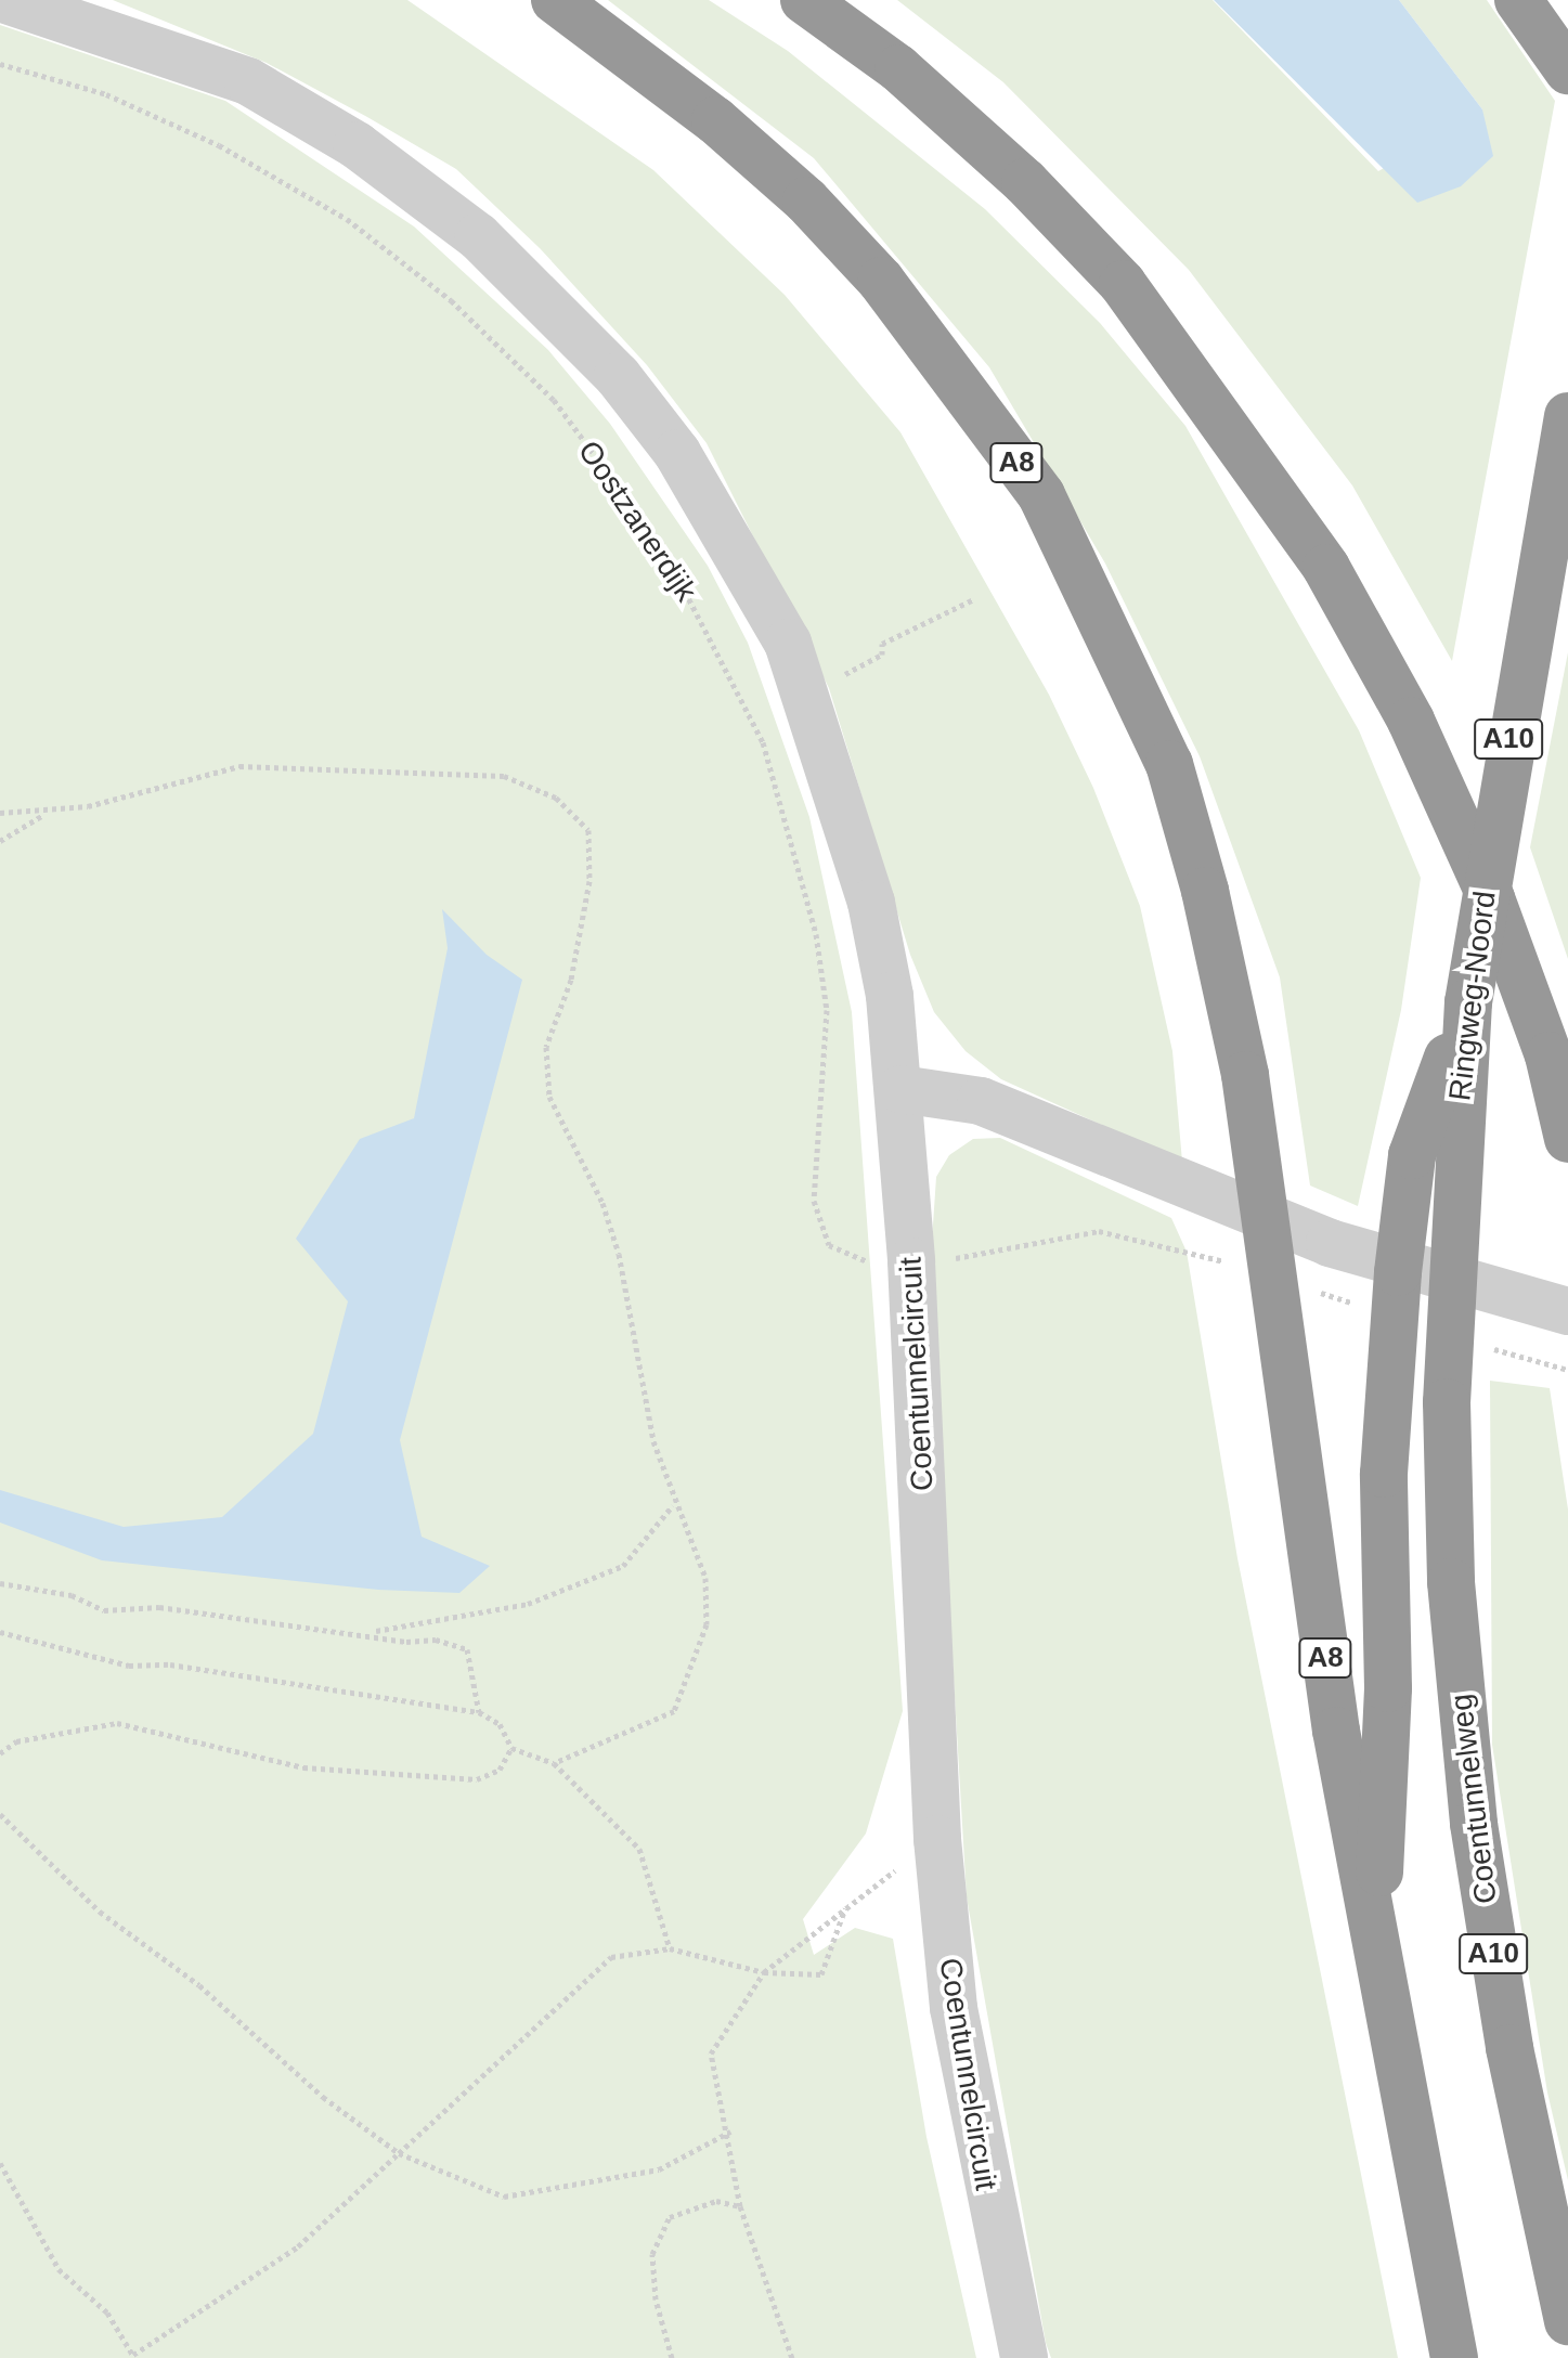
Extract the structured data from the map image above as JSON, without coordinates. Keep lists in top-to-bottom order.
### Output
{
  "streets": {
    "highway": [
      "A8",
      "A10",
      "Ringweg-Noord",
      "Coentunnelweg"
    ],
    "lane": ["Coentunnelcircuit"],
    "path": ["Oostzanerdijk"]
  },
  "crossings": [
    ["A8", "A10"],
    ["Oostzanerdijk", "Coentunnelcircuit"],
    ["A10", "Ringweg-Noord"],
    ["Ringweg-Noord", "Coentunnelweg"]
  ]
}
